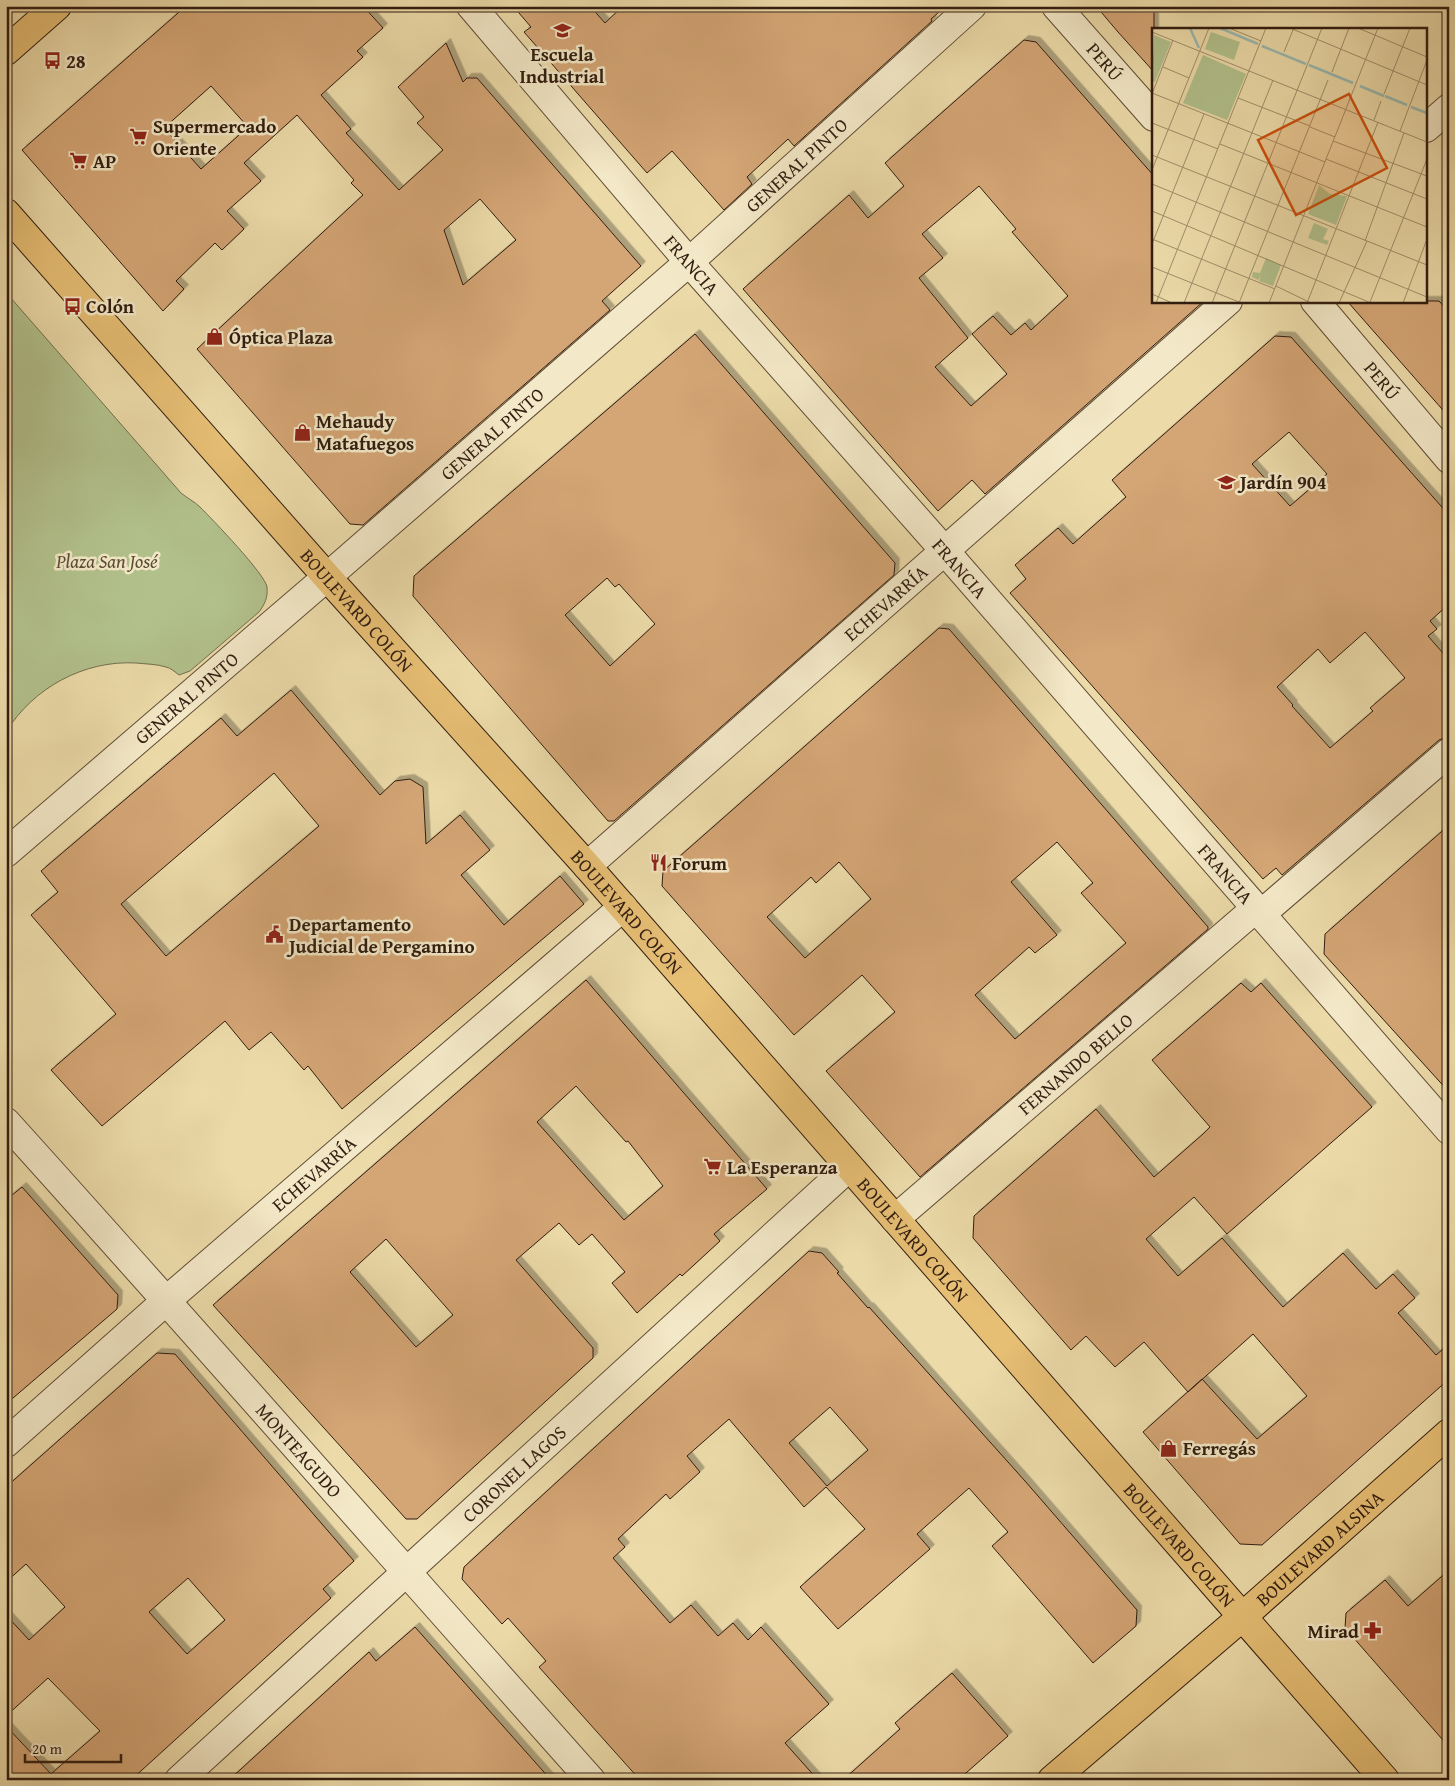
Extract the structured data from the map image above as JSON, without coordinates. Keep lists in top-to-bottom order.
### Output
{
  "streets": {
    "main road": ["BOULEVARD COLÓN", "BOULEVARD ALSINA"],
    "street": [
      "PERÚ",
      "GENERAL PINTO",
      "FRANCIA",
      "ECHEVARRÍA",
      "FERNANDO BELLO",
      "MONTEAGUDO",
      "CORONEL LAGOS"
    ]
  },
  "crossings": [
    ["GENERAL PINTO", "FRANCIA"],
    ["GENERAL PINTO", "BOULEVARD COLÓN"],
    ["FRANCIA", "ECHEVARRÍA"],
    ["FRANCIA", "FERNANDO BELLO"],
    ["ECHEVARRÍA", "BOULEVARD COLÓN"],
    ["ECHEVARRÍA", "MONTEAGUDO"],
    ["BOULEVARD COLÓN", "FERNANDO BELLO"],
    ["BOULEVARD COLÓN", "CORONEL LAGOS"],
    ["BOULEVARD COLÓN", "BOULEVARD ALSINA"],
    ["MONTEAGUDO", "CORONEL LAGOS"]
  ],
  "parks": ["Plaza San José"],
  "places": {
    "school or university": ["Escuela Industrial", "Jardín 904"],
    "bus stop": ["28", "Colón"],
    "supermarket": ["Supermercado Oriente", "AP", "La Esperanza"],
    "shop": ["Óptica Plaza", "Mehaudy Matafuegos", "Ferregás"],
    "restaurant": ["Forum"],
    "public building": ["Departamento Judicial de Pergamino"],
    "pharmacy": ["Mirad"]
  },
  "scale_bar": "20 m"
}
